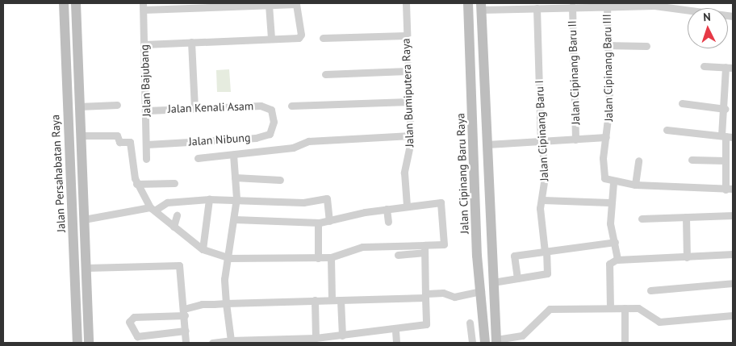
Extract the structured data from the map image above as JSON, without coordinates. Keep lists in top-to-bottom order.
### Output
{
  "streets": {
    "street": [
      "Jalan Cipinang Baru III",
      "Jalan Cipinang Baru II",
      "Jalan Bajubang",
      "Jalan Bumiputera Raya",
      "Jalan Kenali Asam",
      "Jalan Cipinang Baru I",
      "Jalan Nibung",
      "Jalan Persahabatan Raya",
      "Jalan Cipinang Baru Raya"
    ]
  },
  "crossings": [
    ["Jalan Bajubang", "Jalan Kenali Asam"],
    ["Jalan Bajubang", "Jalan Nibung"],
    ["Jalan Kenali Asam", "Jalan Nibung"]
  ],
  "north": "top"
}
